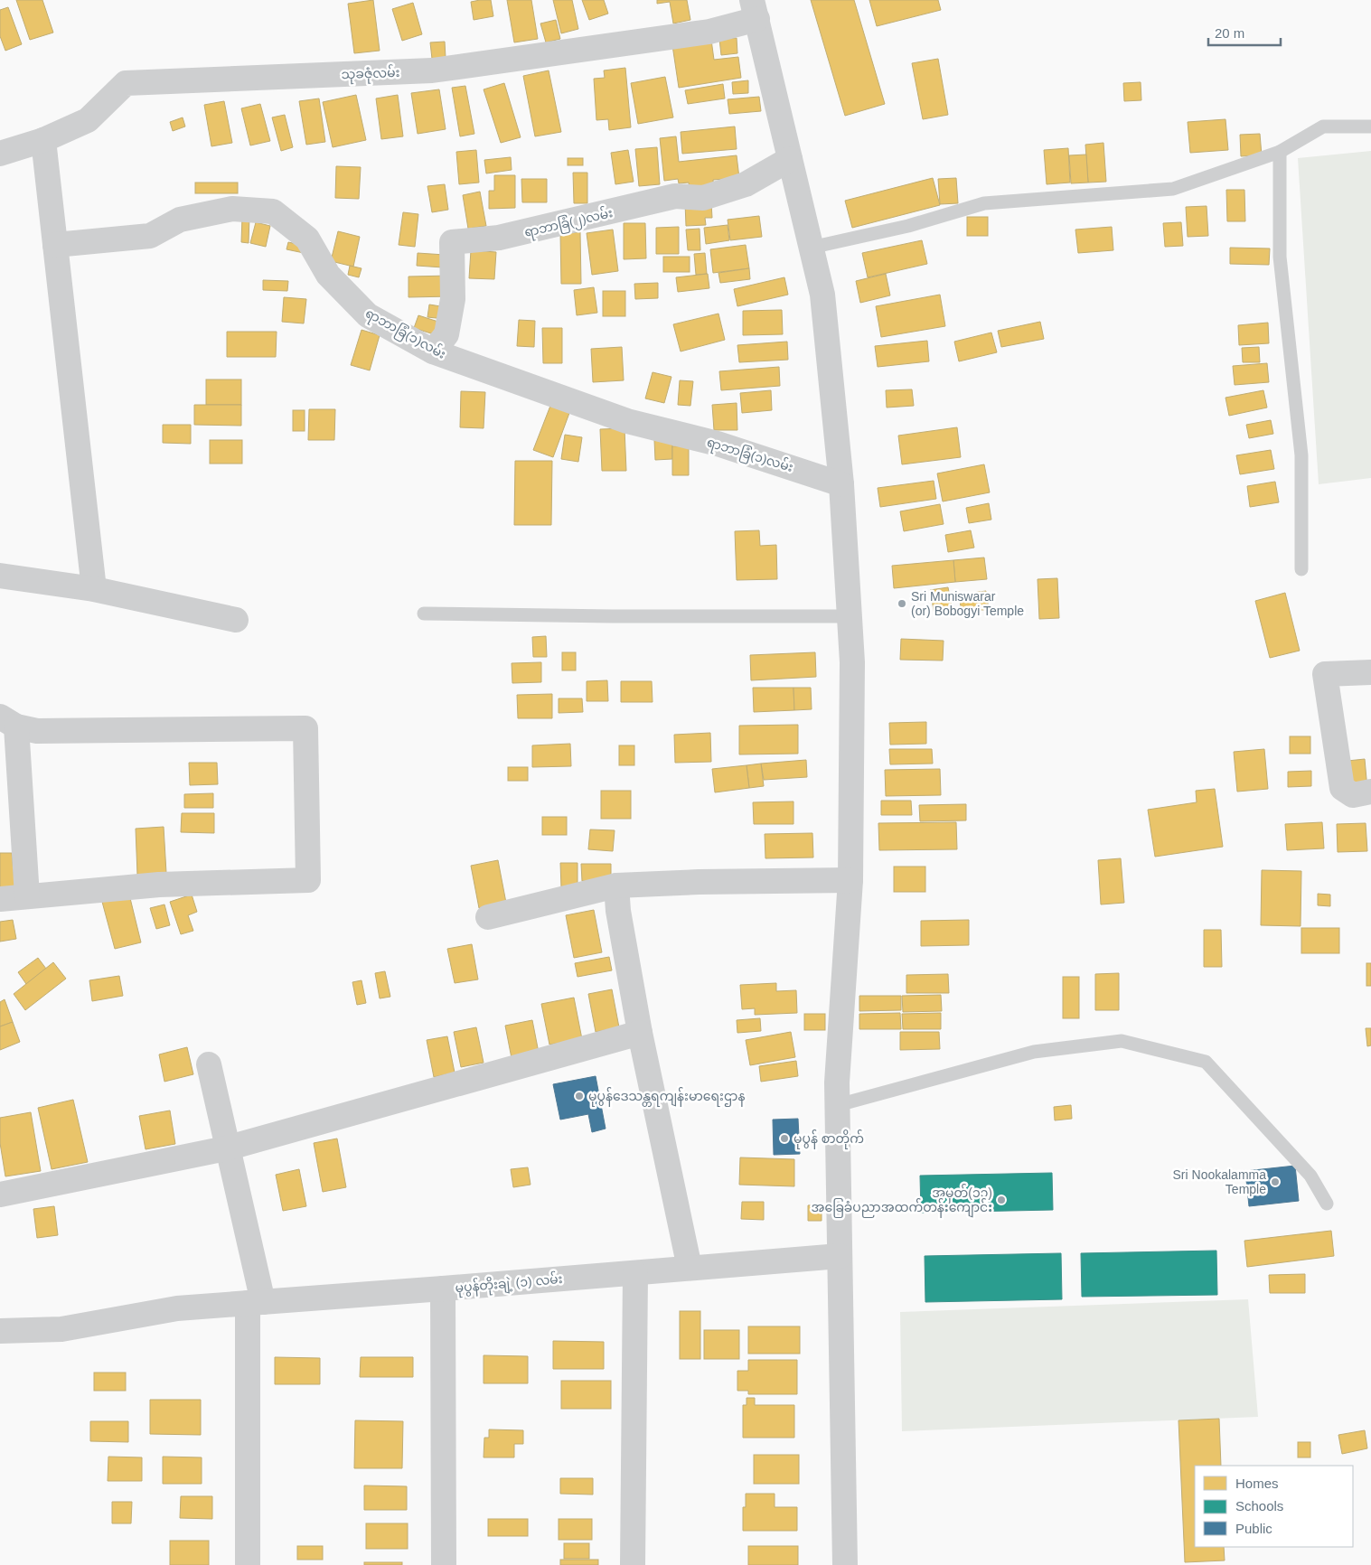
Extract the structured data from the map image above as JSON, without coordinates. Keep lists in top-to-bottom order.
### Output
{
  "streets": {
    "street": [
      "သုခဇုံလမ်း",
      "ရာဘာခြံ(၂)လမ်း",
      "ရာဘာခြံ(၁)လမ်း",
      "မုပွန်တိုးချဲ့ (၁) လမ်း"
    ]
  },
  "crossings": [
    ["ရာဘာခြံ(၂)လမ်း", "ရာဘာခြံ(၁)လမ်း"]
  ],
  "places": [
    "Sri Muniswarar (or) Bobogyi Temple",
    "မုပွန်ဒေသန္တရကျန်းမာရေးဌာန",
    "မုပွန် စာတိုက်",
    "Sri Nookalamma Temple",
    "အမှတ်(၁၃) အခြေခံပညာအထက်တန်းကျောင်း"
  ],
  "legend": ["Homes", "Schools", "Public"],
  "scale_bar": "20 m"
}
